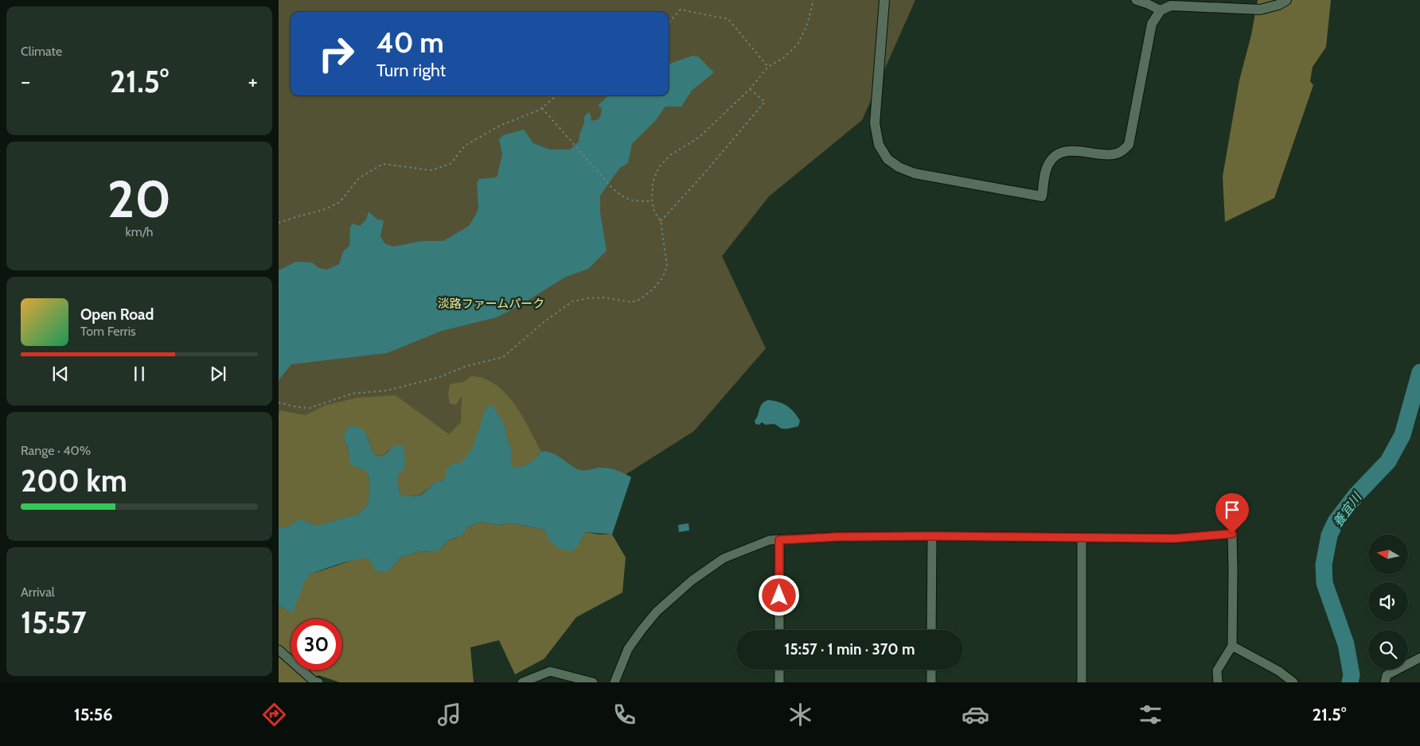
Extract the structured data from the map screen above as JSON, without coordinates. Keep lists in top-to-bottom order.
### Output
{
  "water": ["養宜川"],
  "parks": ["淡路ファームパーク"],
  "north": "left",
  "page": {
    "tile": [
      "Climate",
      ["20", "km/h"],
      ["Range · 40%", "200 km"],
      ["Arrival", "15:57"]
    ],
    "turn": ["40 m", "Turn right"],
    "heat": ["−", "21.5°", "+"],
    "song": ["Open Road", "Tom Ferris"],
    "limit": "30",
    "trip": "15:57 · 1 min · 370 m",
    "tabs": ["15:56", "21.5°"]
  }
}
